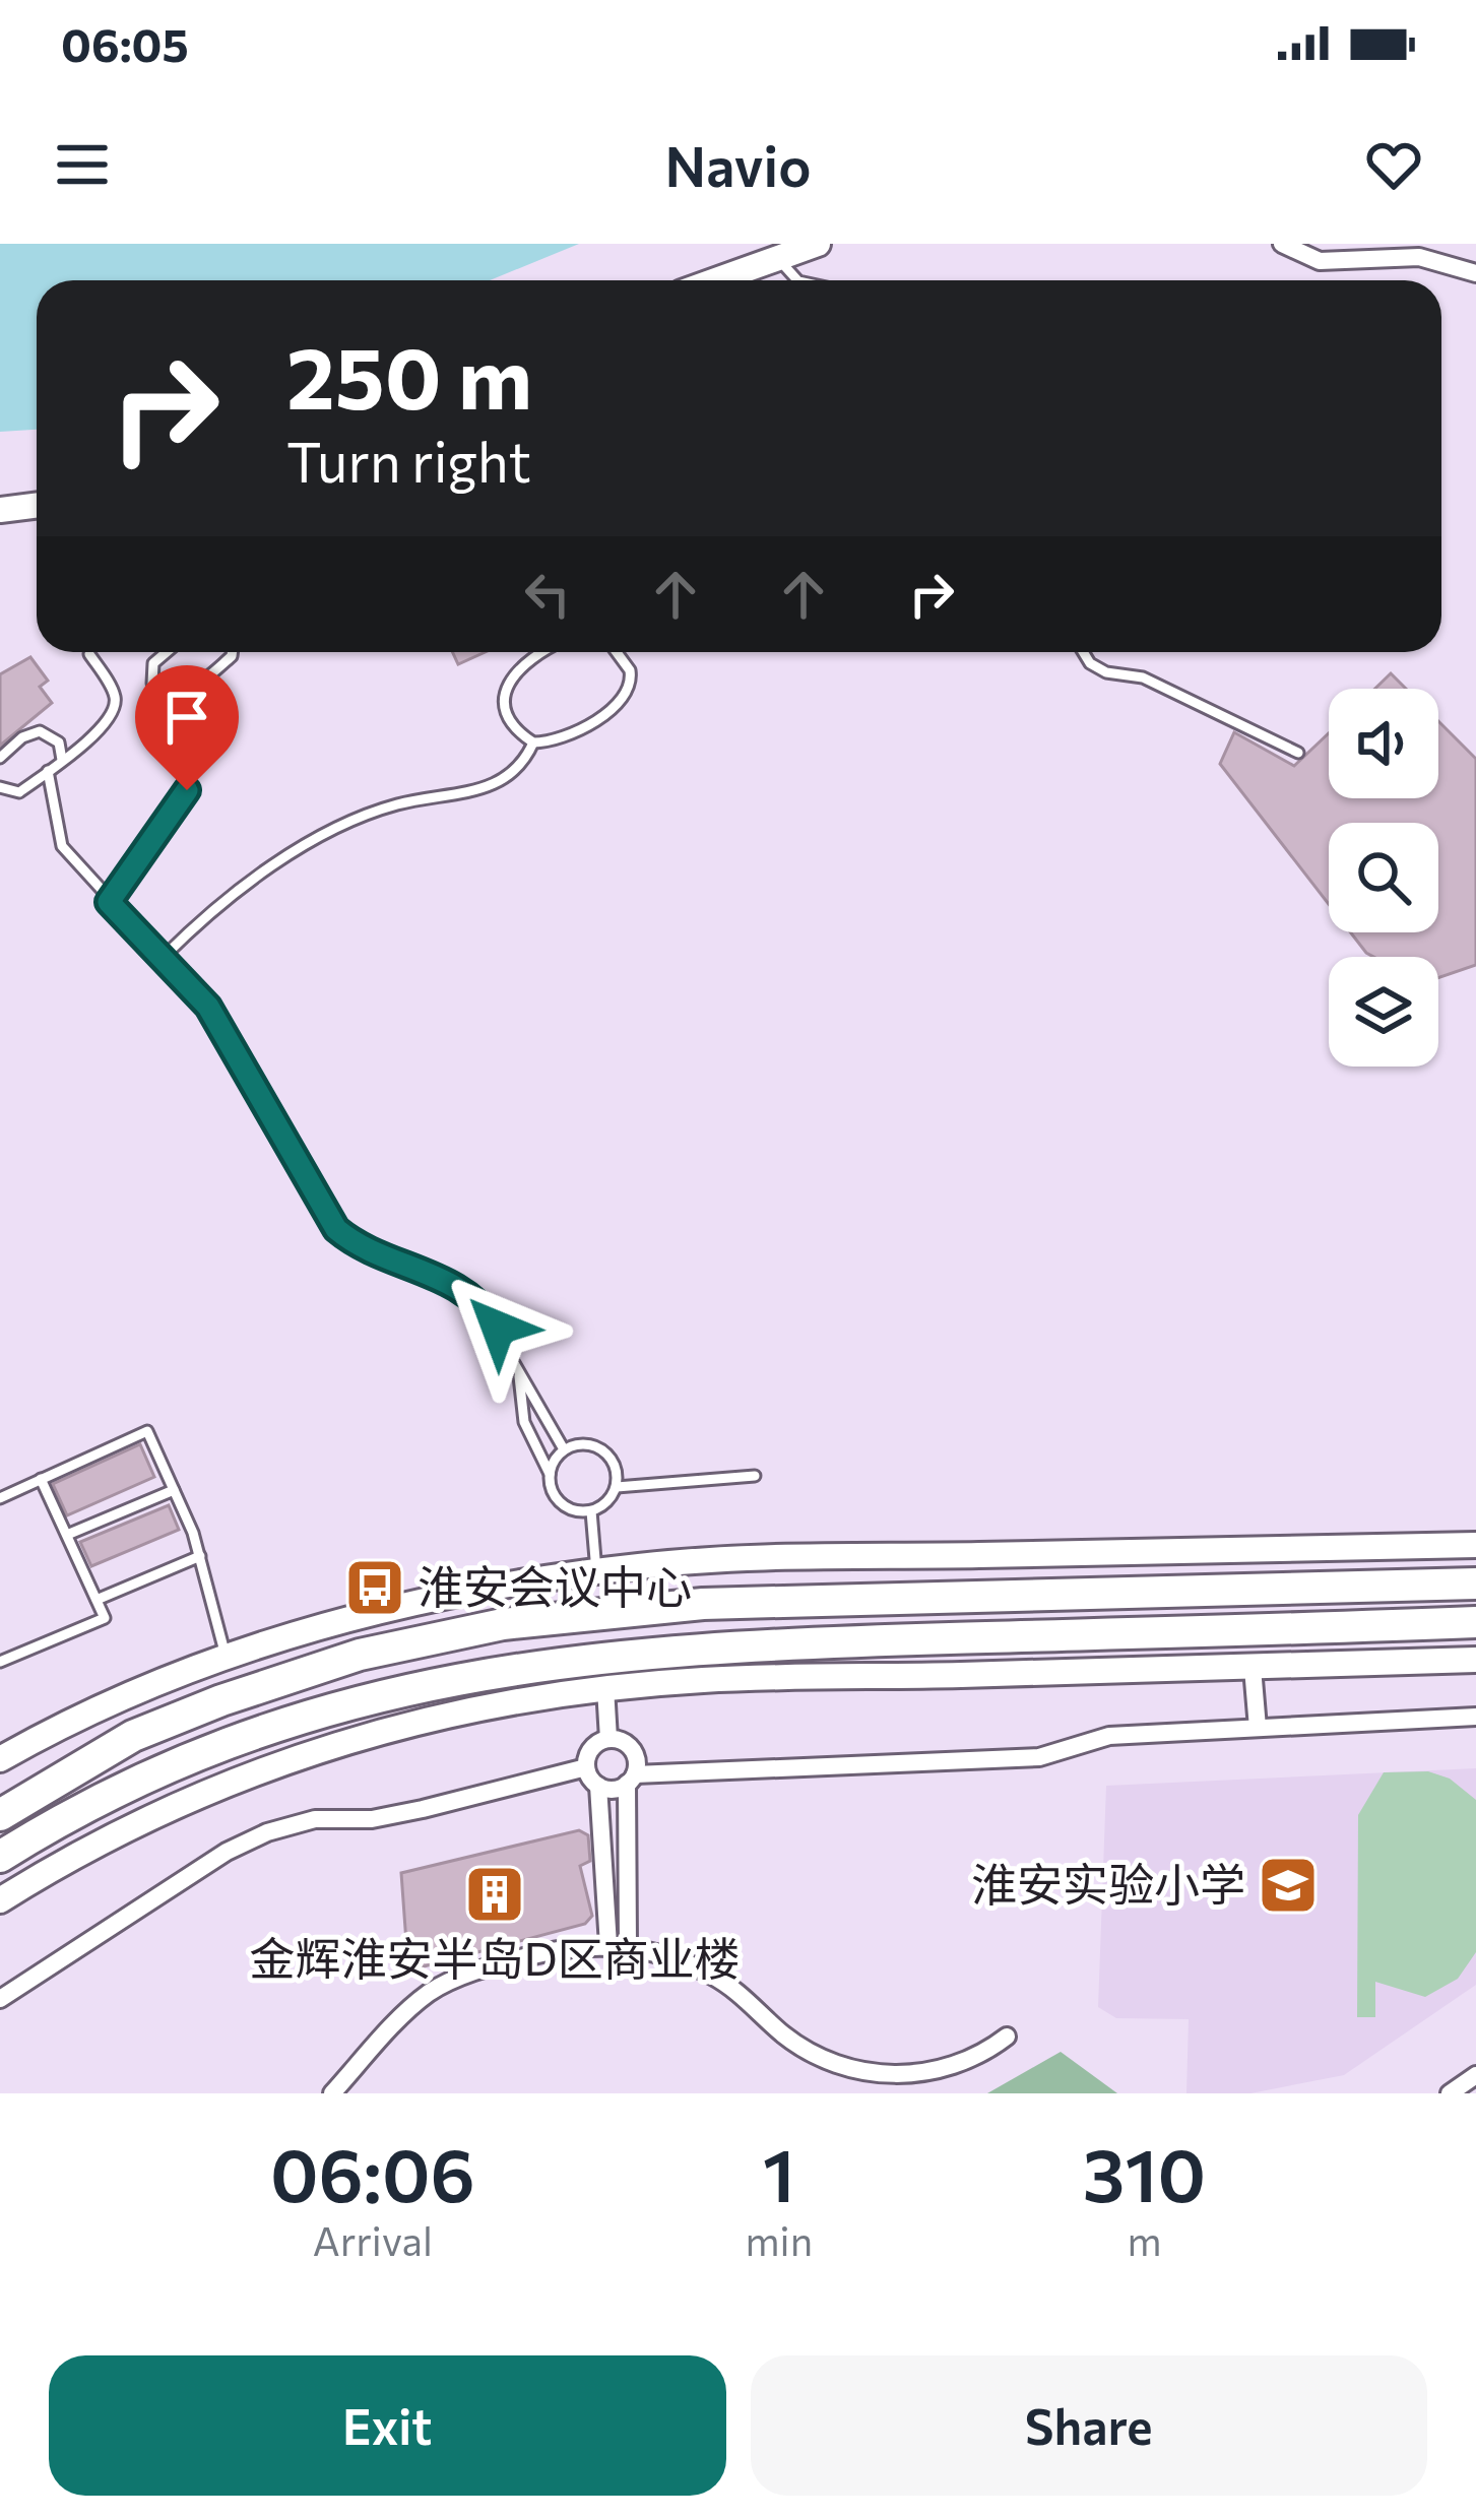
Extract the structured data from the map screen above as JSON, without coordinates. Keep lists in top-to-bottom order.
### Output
{
  "places": {
    "bus stop": ["淮安会议中心"],
    "school or university": ["淮安实验小学"],
    "building": ["金辉淮安半岛D区商业楼"]
  },
  "page": {
    "status": "06:05",
    "header": "Navio",
    "turn": ["250 m", "Turn right"],
    "eta": [
      "06:06",
      "Arrival",
      "1",
      "min",
      "310",
      "m"
    ],
    "buttons": ["Exit", "Share"]
  }
}
